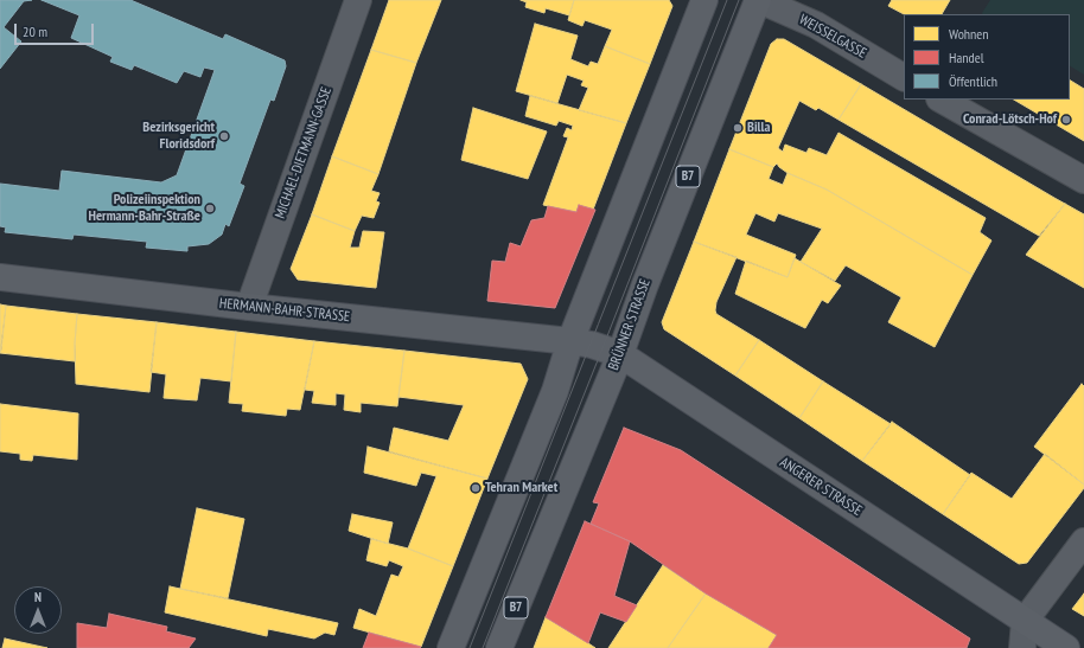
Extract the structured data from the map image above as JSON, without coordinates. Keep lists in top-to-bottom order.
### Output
{
  "streets": {
    "main road": [
      "B7",
      "HERMANN-BAHR-STRASSE",
      "BRÜNNER STRASSE",
      "ANGERER STRASSE"
    ],
    "street": ["WEISSELGASSE", "MICHAEL-DIETMANN-GASSE"]
  },
  "crossings": [
    ["WEISSELGASSE", "BRÜNNER STRASSE"],
    ["MICHAEL-DIETMANN-GASSE", "HERMANN-BAHR-STRASSE"],
    ["HERMANN-BAHR-STRASSE", "ANGERER STRASSE"],
    ["BRÜNNER STRASSE", "ANGERER STRASSE"]
  ],
  "places": [
    "Conrad-Lötsch-Hof",
    "Billa",
    "Bezirksgericht Floridsdorf",
    "Polizeiinspektion Hermann-Bahr-Straße",
    "Tehran Market"
  ],
  "legend": ["Wohnen", "Handel", "Öffentlich"],
  "scale_bar": "20 m",
  "north": "top"
}
